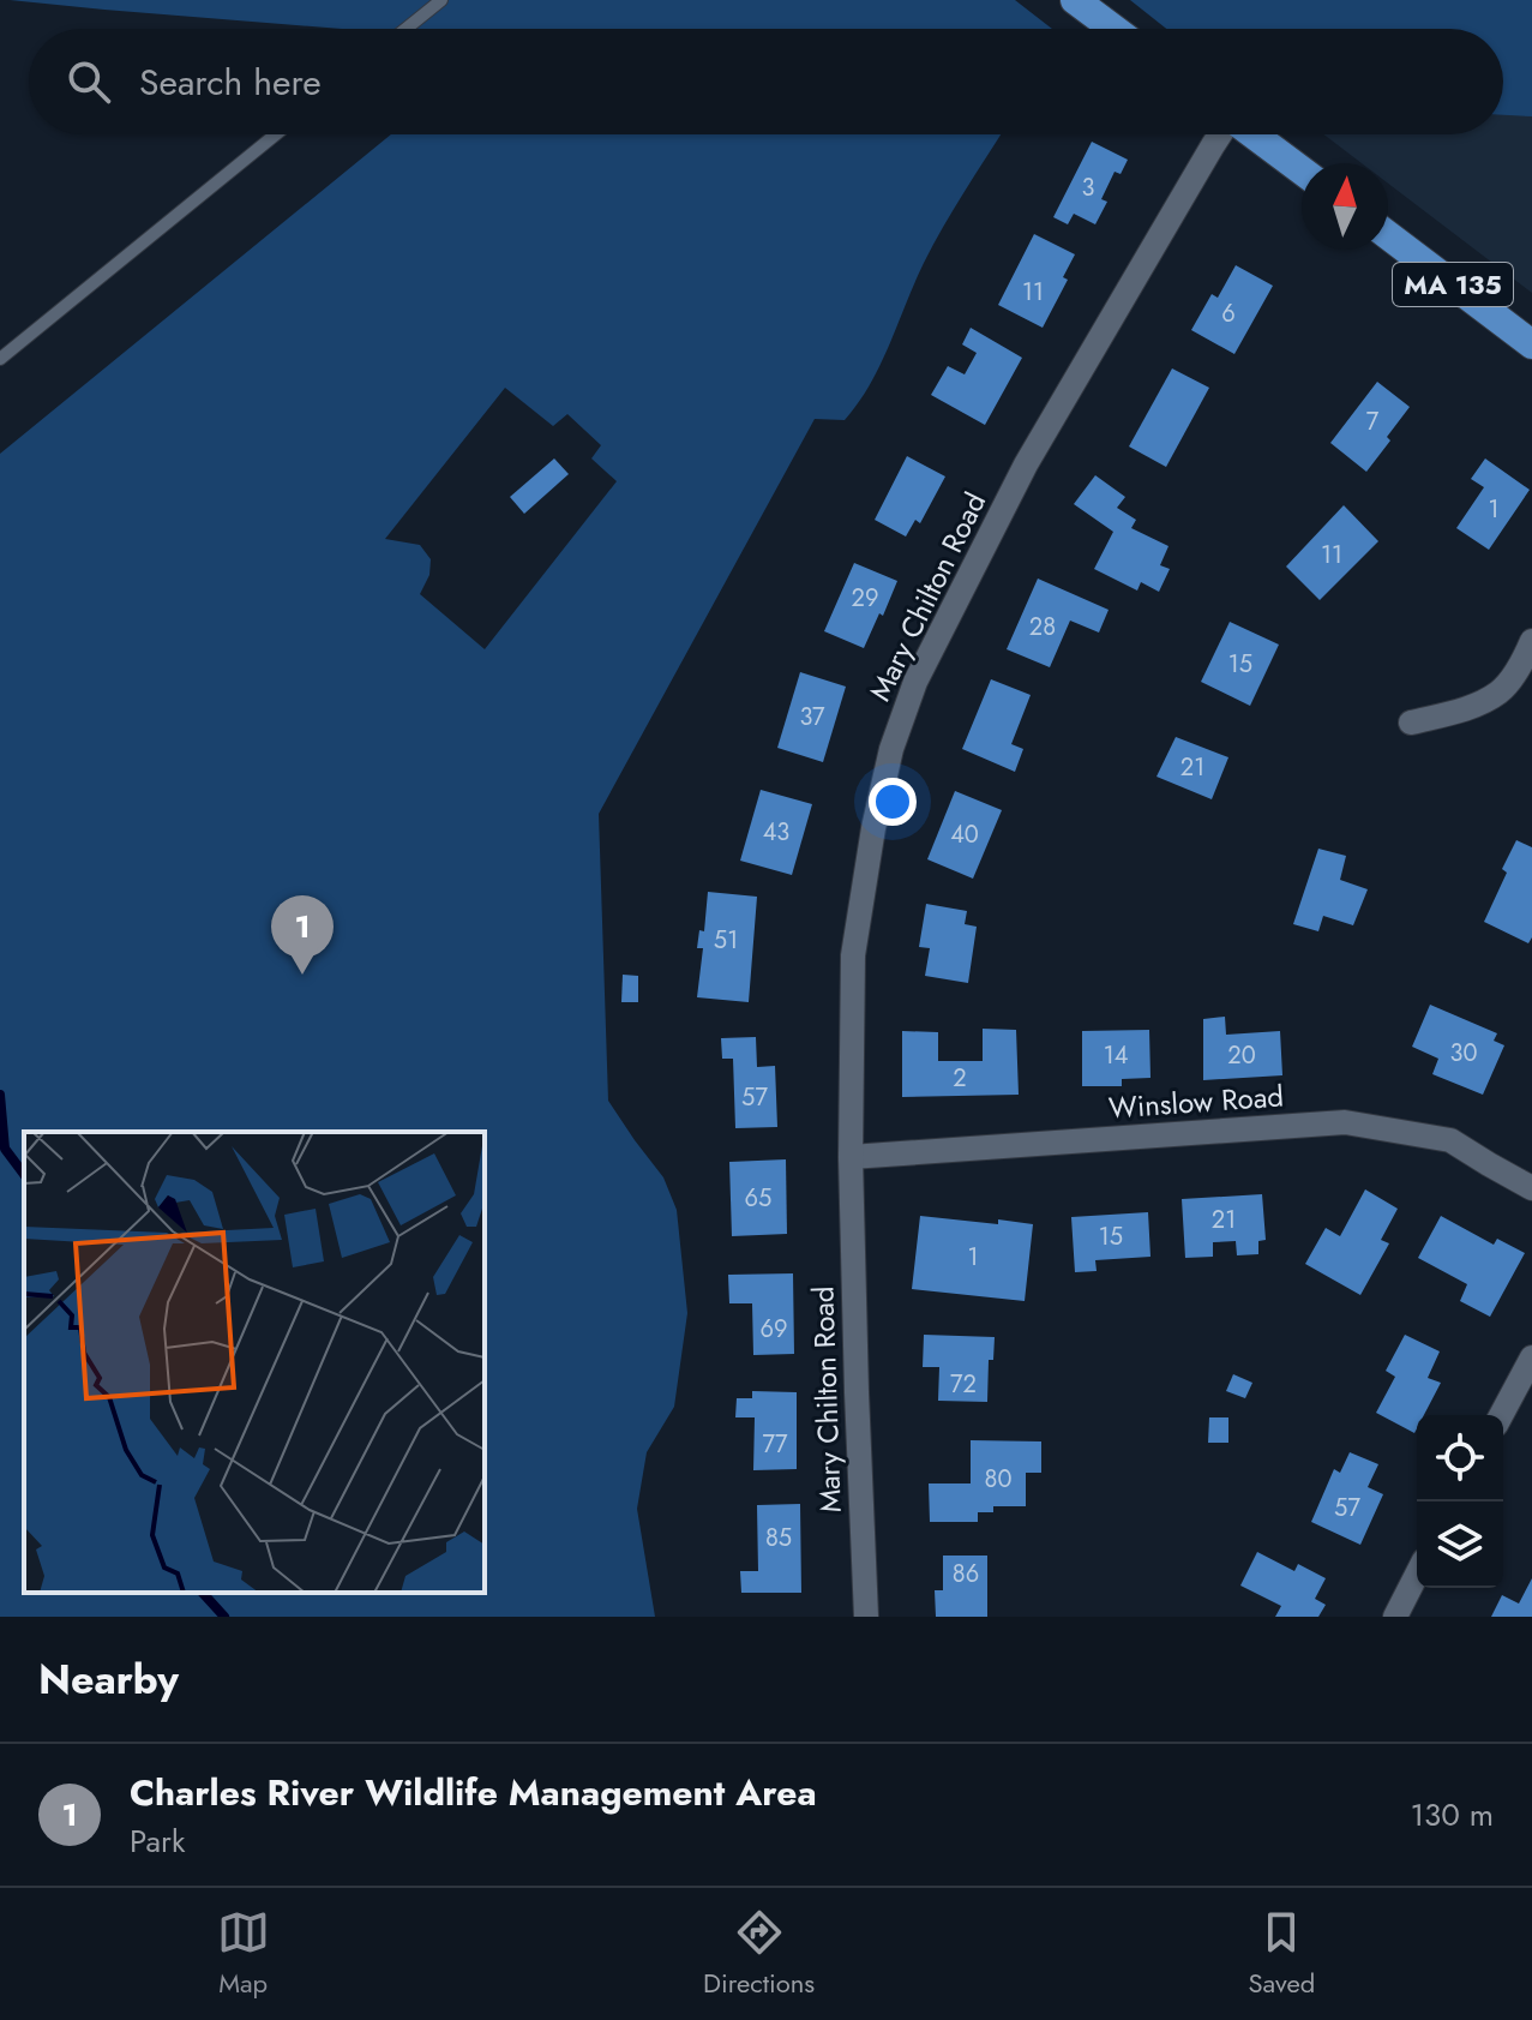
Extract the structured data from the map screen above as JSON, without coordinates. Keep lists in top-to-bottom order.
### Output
{
  "streets": {
    "main road": ["MA 135"],
    "street": ["Mary Chilton Road", "Winslow Road"]
  },
  "crossings": [
    ["Mary Chilton Road", "Winslow Road"]
  ],
  "house_numbers": [
    "3",
    "11",
    "6",
    "7",
    "1",
    "11",
    "29",
    "28",
    "15",
    "37",
    "21",
    "43",
    "40",
    "51",
    "30",
    "14",
    "20",
    "2",
    "57",
    "65",
    "21",
    "15",
    "1",
    "69",
    "72",
    "77",
    "80",
    "57",
    "85",
    "86"
  ],
  "north": "top",
  "page": {
    "search": "Search here",
    "pins": "1",
    "heading": "Nearby",
    "list": [
      {
        "mark": "1",
        "name": "Charles River Wildlife Management Area",
        "note": "Park",
        "value": "130 m"
      }
    ],
    "nav": ["Map", "Directions", "Saved"]
  }
}
